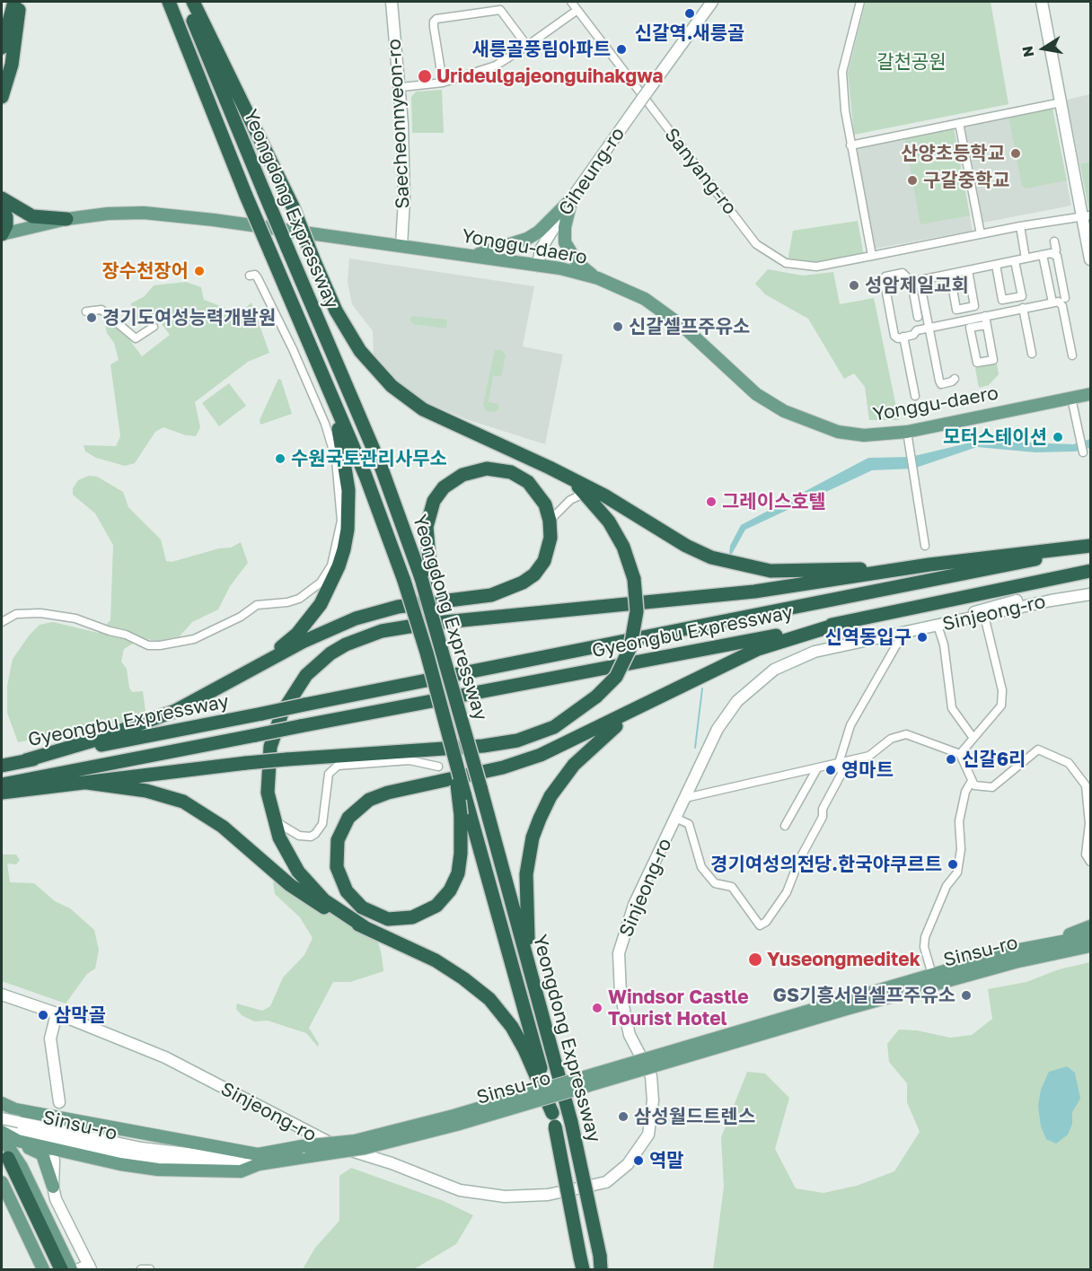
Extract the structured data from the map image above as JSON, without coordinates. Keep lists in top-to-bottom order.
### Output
{
  "streets": {
    "highway": ["Yeongdong Expressway", "Gyeongbu Expressway"],
    "main road": ["Yonggu-daero", "Sinsu-ro"],
    "street": [
      "Saecheonnyeon-ro",
      "Giheung-ro",
      "Sanyang-ro",
      "Sinjeong-ro"
    ]
  },
  "crossings": [
    ["Saecheonnyeon-ro", "Yonggu-daero"],
    ["Giheung-ro", "Yonggu-daero"]
  ],
  "parks": ["갈천공원"],
  "places": [
    "신갈역.새릉골",
    "새릉골풍림아파트",
    "Urideulgajeonguihakgwa",
    "산양초등학교",
    "구갈중학교",
    "장수천장어",
    "성암제일교회",
    "경기도여성능력개발원",
    "신갈셀프주유소",
    "모터스테이션",
    "수원국토관리사무소",
    "그레이스호텔",
    "신역동입구",
    "신갈6리",
    "영마트",
    "경기여성의전당.한국야쿠르트",
    "Yuseongmeditek",
    "GS기흥서일셀프주유소",
    "Windsor Castle Tourist Hotel",
    "삼막골",
    "삼성월드트렌스",
    "역말"
  ],
  "north": "left"
}
